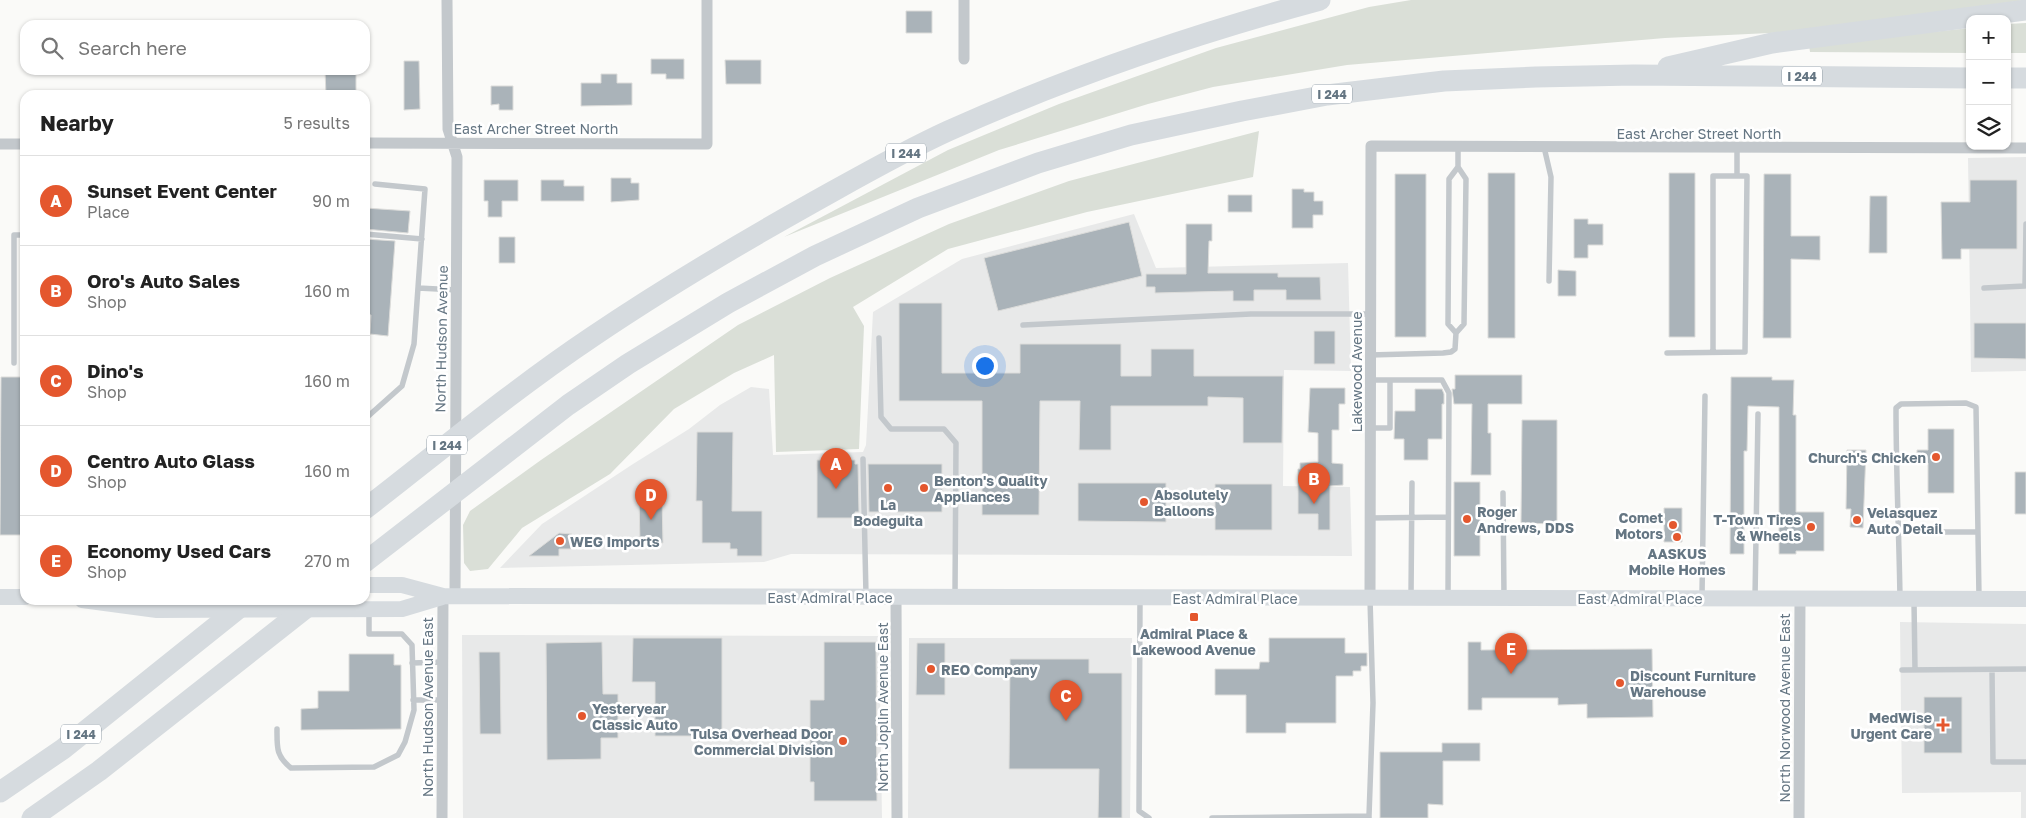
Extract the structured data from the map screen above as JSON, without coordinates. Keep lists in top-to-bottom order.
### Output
{
  "streets": {
    "highway": ["I 244"],
    "main road": ["East Admiral Place"],
    "street": [
      "East Archer Street North",
      "North Hudson Avenue",
      "Lakewood Avenue",
      "North Hudson Avenue East",
      "North Joplin Avenue East",
      "North Norwood Avenue East"
    ]
  },
  "crossings": [
    ["East Archer Street North", "North Hudson Avenue"],
    ["East Archer Street North", "Lakewood Avenue"],
    ["North Hudson Avenue", "East Admiral Place"],
    ["North Hudson Avenue", "North Hudson Avenue East"],
    ["Lakewood Avenue", "East Admiral Place"],
    ["East Admiral Place", "North Hudson Avenue East"],
    ["East Admiral Place", "North Joplin Avenue East"],
    ["East Admiral Place", "North Norwood Avenue East"]
  ],
  "places": {
    "other": [
      "Church's Chicken",
      "La Bodeguita",
      "Benton's Quality Appliances",
      "Absolutely Balloons",
      "Roger Andrews, DDS",
      "Velasquez Auto Detail",
      "Comet Motors",
      "T-Town Tires & Wheels",
      "AASKUS Mobile Homes",
      "WEG Imports",
      "REO Company",
      "Discount Furniture Warehouse",
      "Yesteryear Classic Auto",
      "Tulsa Overhead Door Commercial Division"
    ],
    "transit": ["Admiral Place & Lakewood Avenue"],
    "health": ["MedWise Urgent Care"]
  },
  "page": {
    "map_buttons": ["+", "−"],
    "search": "Search here",
    "heading": ["Nearby", "5 results"],
    "list": [
      {
        "mark": "A",
        "name": "Sunset Event Center",
        "note": "Place",
        "value": "90 m"
      },
      {
        "mark": "B",
        "name": "Oro's Auto Sales",
        "note": "Shop",
        "value": "160 m"
      },
      {
        "mark": "C",
        "name": "Dino's",
        "note": "Shop",
        "value": "160 m"
      },
      {
        "mark": "D",
        "name": "Centro Auto Glass",
        "note": "Shop",
        "value": "160 m"
      },
      {
        "mark": "E",
        "name": "Economy Used Cars",
        "note": "Shop",
        "value": "270 m"
      }
    ],
    "pins": [
      "A",
      "B",
      "D",
      "E",
      "C"
    ]
  }
}
